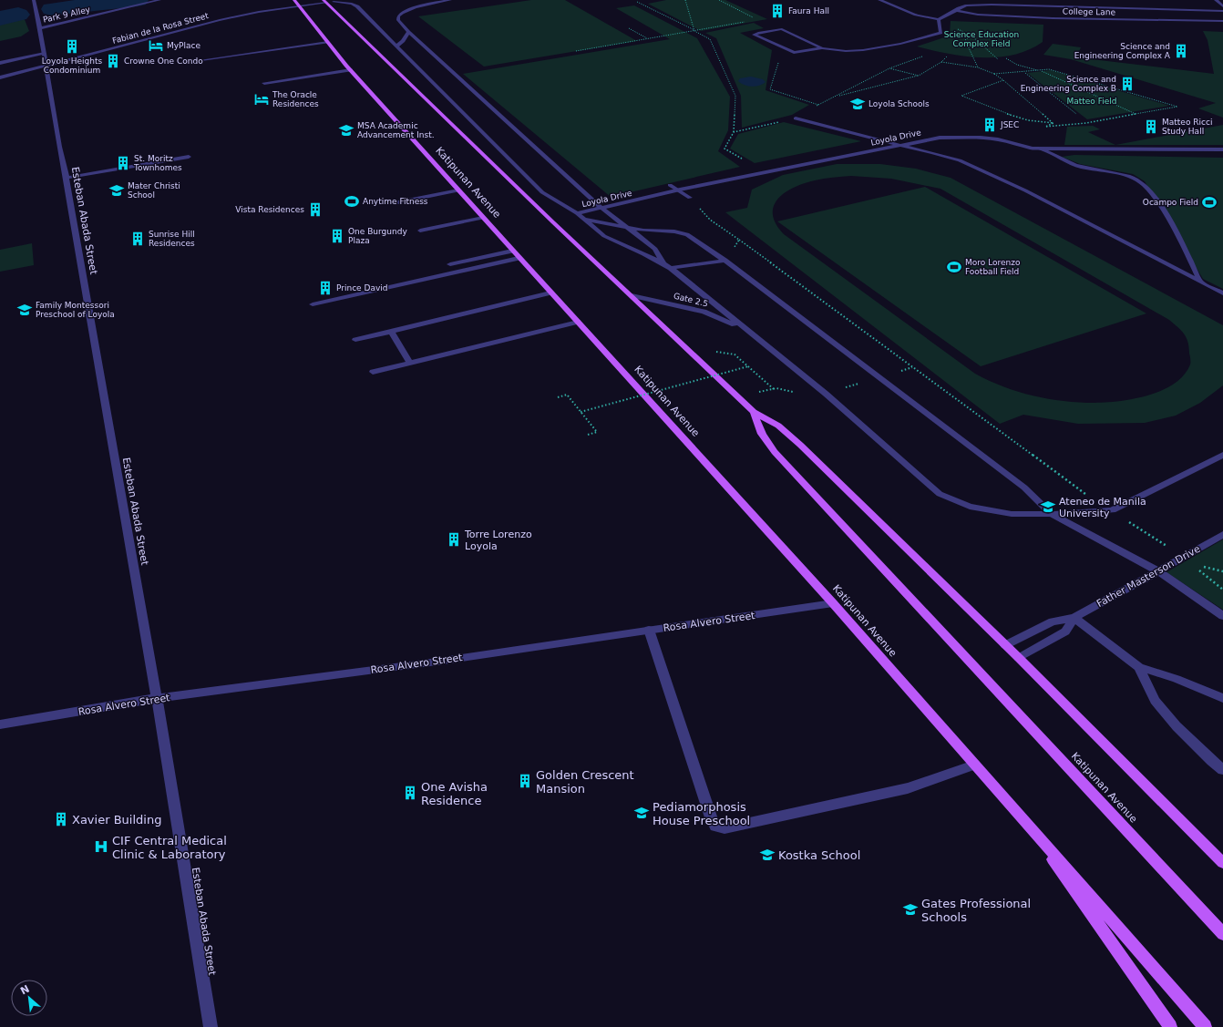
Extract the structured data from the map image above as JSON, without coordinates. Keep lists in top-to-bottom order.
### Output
{
  "streets": {
    "main road": ["Katipunan Avenue"],
    "street": [
      "College Lane",
      "Park 9 Alley",
      "Fabian de la Rosa Street",
      "Loyola Drive",
      "Esteban Abada Street",
      "Gate 2.5",
      "Father Masterson Drive",
      "Rosa Alvero Street"
    ]
  },
  "crossings": [
    ["Park 9 Alley", "Esteban Abada Street"],
    ["Fabian de la Rosa Street", "Katipunan Avenue"],
    ["Fabian de la Rosa Street", "Esteban Abada Street"],
    ["Katipunan Avenue", "Gate 2.5"],
    ["Katipunan Avenue", "Father Masterson Drive"],
    ["Katipunan Avenue", "Rosa Alvero Street"],
    ["Esteban Abada Street", "Rosa Alvero Street"]
  ],
  "parks": ["Science Education Complex Field", "Matteo Field"],
  "places": {
    "building": [
      "Faura Hall",
      "Loyola Heights Condominium",
      "Science and Engineering Complex A",
      "Crowne One Condo",
      "Science and Engineering Complex B",
      "JSEC",
      "Matteo Ricci Study Hall",
      "St. Moritz Townhomes",
      "Vista Residences",
      "One Burgundy Plaza",
      "Sunrise Hill Residences",
      "Prince David",
      "Torre Lorenzo Loyola",
      "Golden Crescent Mansion",
      "One Avisha Residence",
      "Xavier Building"
    ],
    "hotel": ["MyPlace", "The Oracle Residences"],
    "school or university": [
      "Loyola Schools",
      "MSA Academic Advancement Inst.",
      "Mater Christi School",
      "Family Montessori Preschool of Loyola",
      "Ateneo de Manila University",
      "Pediamorphosis House Preschool",
      "Kostka School",
      "Gates Professional Schools"
    ],
    "sports": ["Anytime Fitness", "Ocampo Field", "Moro Lorenzo Football Field"],
    "hospital": ["CIF Central Medical Clinic & Laboratory"]
  },
  "north": "top left"
}
